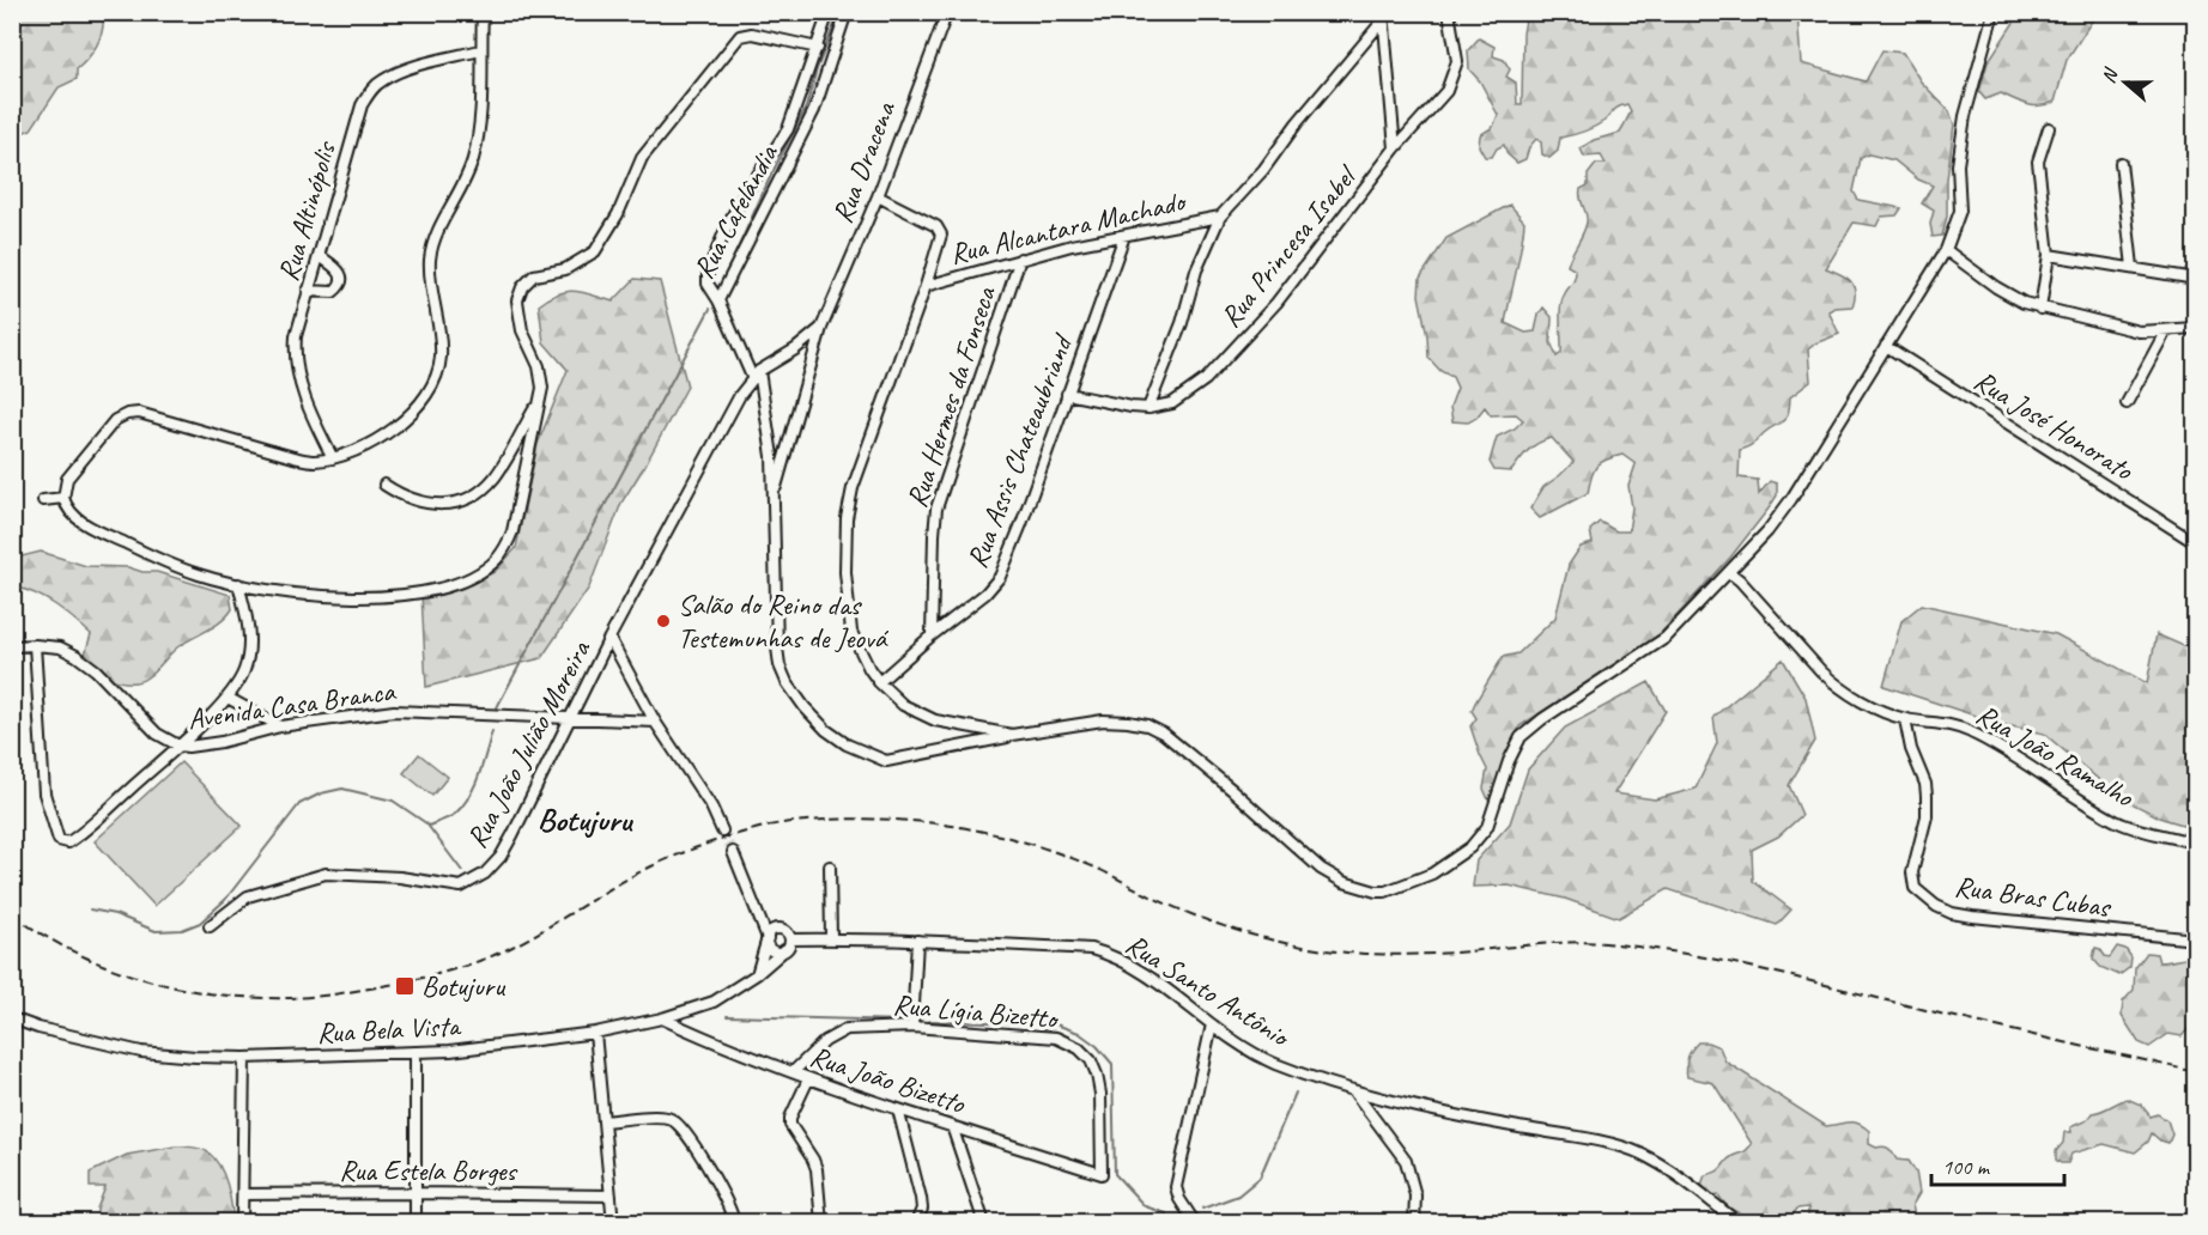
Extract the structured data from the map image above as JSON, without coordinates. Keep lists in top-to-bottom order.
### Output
{
  "streets": {
    "street": [
      "Rua Dracena",
      "Rua Altinópolis",
      "Rua Cafelândia",
      "Rua Alcantara Machado",
      "Rua Princesa Isabel",
      "Rua Hermes da Fonseca",
      "Rua José Honorato",
      "Rua Assis Chateaubriand",
      "Avenida Casa Branca",
      "Rua João Julião Moreira",
      "Rua João Ramalho",
      "Rua Bras Cubas",
      "Rua Santo Antônio",
      "Rua Lígia Bizetto",
      "Rua Bela Vista",
      "Rua João Bizetto",
      "Rua Estela Borges"
    ]
  },
  "crossings": [
    ["Rua Dracena", "Rua João Julião Moreira"],
    ["Rua Alcantara Machado", "Rua Hermes da Fonseca"],
    ["Rua Alcantara Machado", "Rua Assis Chateaubriand"],
    ["Rua Princesa Isabel", "Rua Assis Chateaubriand"],
    ["Rua Hermes da Fonseca", "Rua Assis Chateaubriand"],
    ["Avenida Casa Branca", "Rua João Julião Moreira"],
    ["Rua João Ramalho", "Rua Bras Cubas"],
    ["Rua Santo Antônio", "Rua Bela Vista"],
    ["Rua Lígia Bizetto", "Rua João Bizetto"],
    ["Rua Bela Vista", "Rua João Bizetto"]
  ],
  "districts": ["Botujuru"],
  "places": {
    "other": ["Salão do Reino das Testemunhas de Jeová"],
    "transit": ["Botujuru"]
  },
  "scale_bar": "100 m",
  "north": "left"
}
